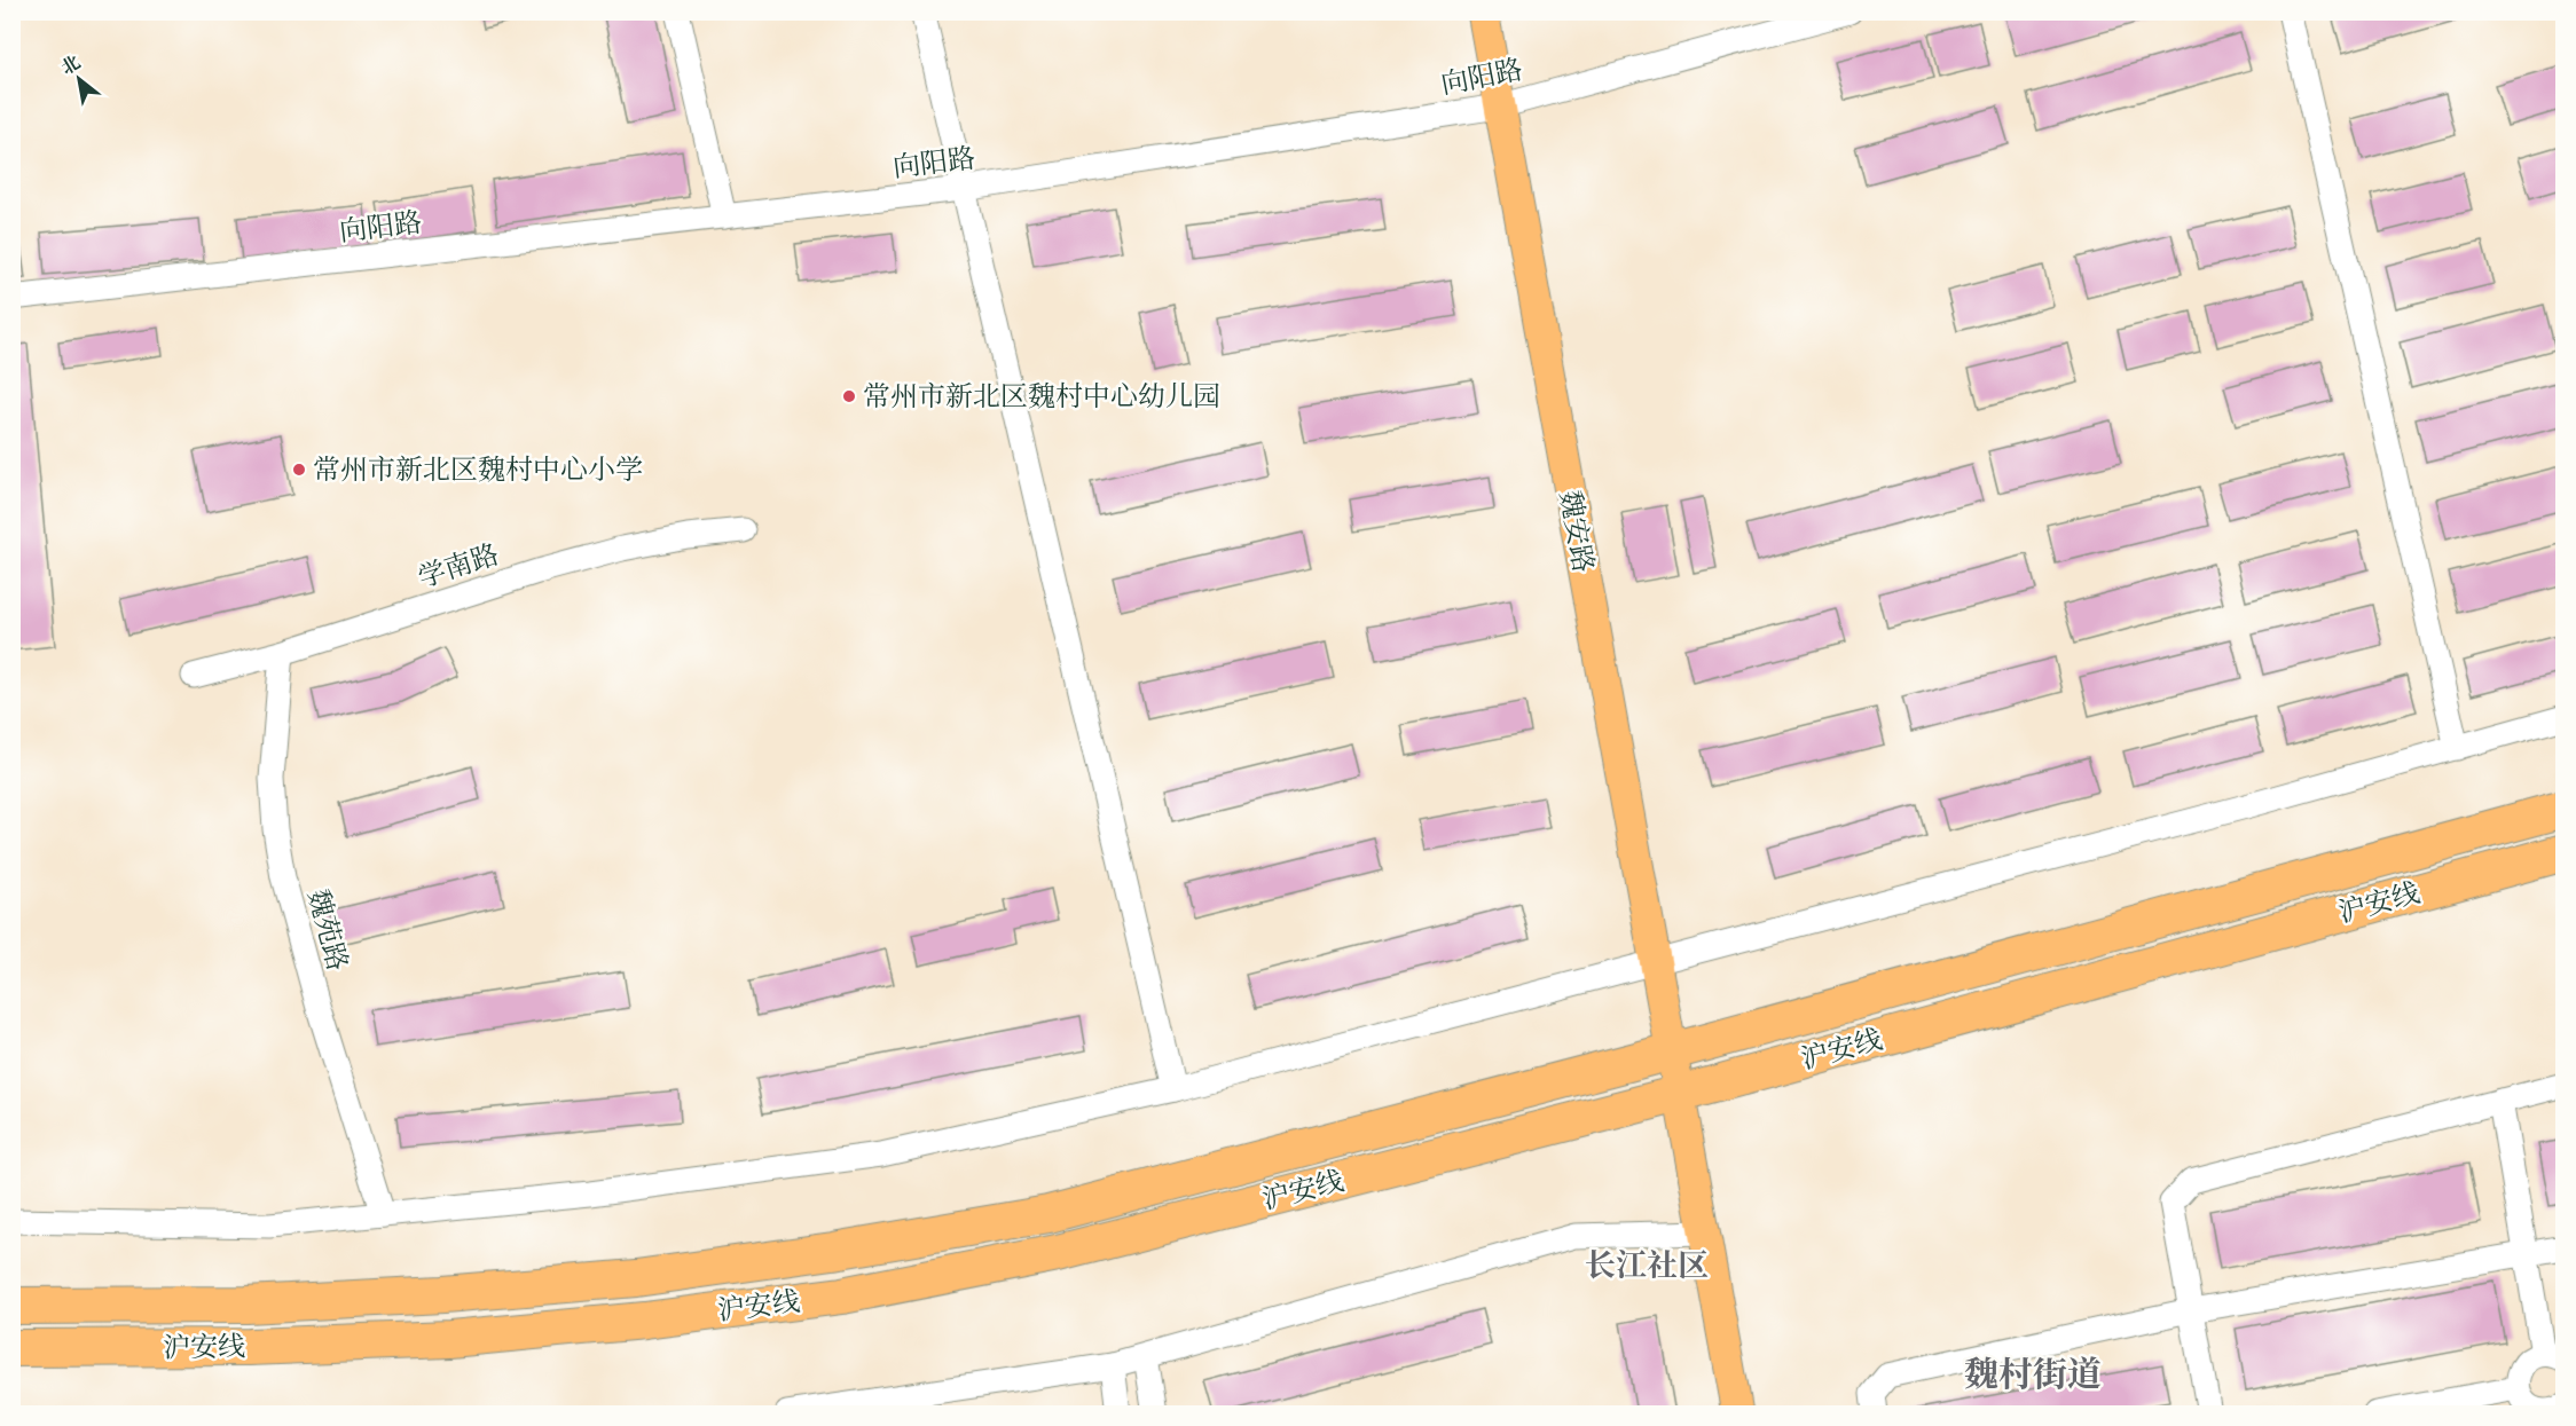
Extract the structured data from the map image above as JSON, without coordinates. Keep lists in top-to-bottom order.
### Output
{
  "streets": {
    "highway": ["沪安线"],
    "main road": ["魏安路"],
    "street": ["向阳路", "学南路", "魏苑路"]
  },
  "crossings": [
    ["向阳路", "魏安路"],
    ["魏安路", "沪安线"],
    ["学南路", "魏苑路"]
  ],
  "districts": ["长江社区", "魏村街道"],
  "places": ["常州市新北区魏村中心幼儿园", "常州市新北区魏村中心小学"],
  "north": "top left"
}
